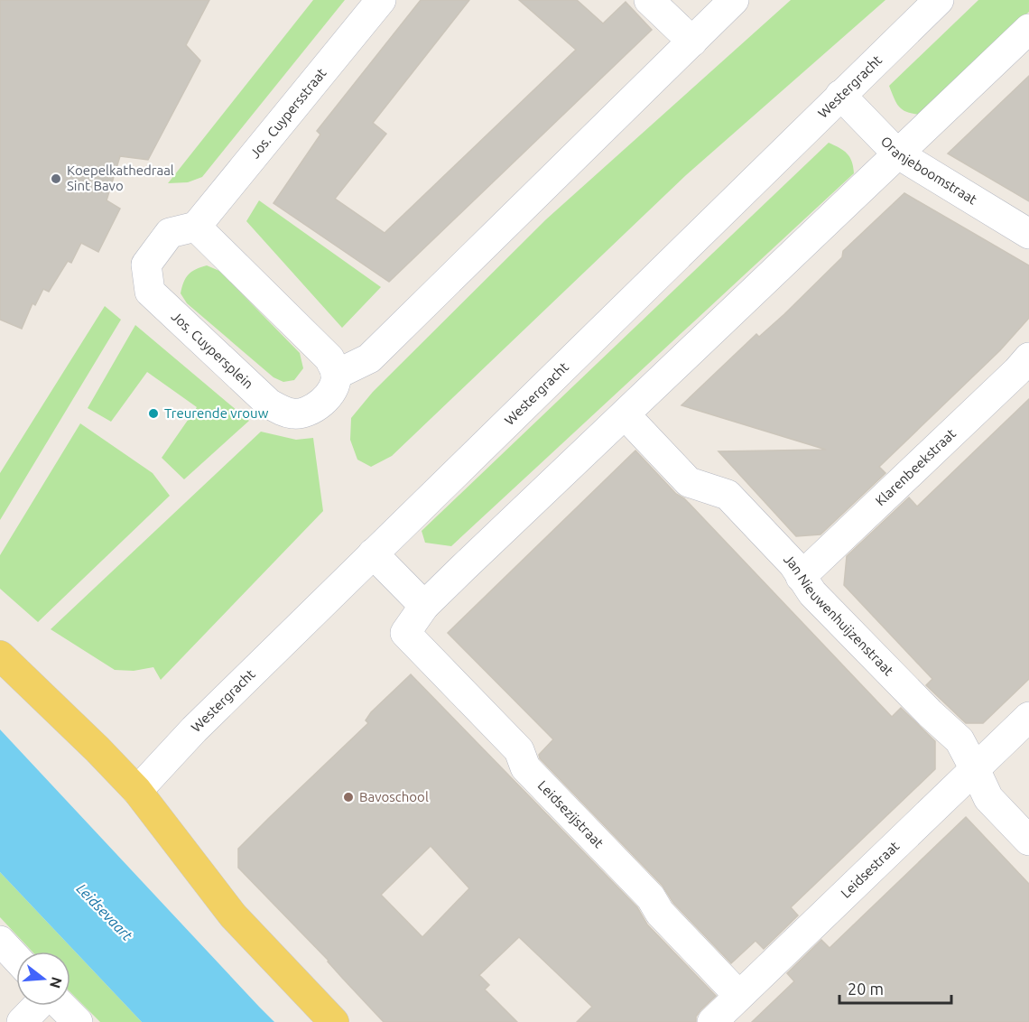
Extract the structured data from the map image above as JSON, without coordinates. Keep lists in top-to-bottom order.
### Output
{
  "streets": {
    "street": [
      "Westergracht",
      "Jos. Cuypersstraat",
      "Oranjeboomstraat",
      "Jos. Cuypersplein",
      "Klarenbeekstraat",
      "Jan Nieuwenhuijzenstraat",
      "Leidsezijstraat",
      "Leidsestraat"
    ]
  },
  "crossings": [
    ["Westergracht", "Oranjeboomstraat"],
    ["Jos. Cuypersstraat", "Jos. Cuypersplein"],
    ["Klarenbeekstraat", "Jan Nieuwenhuijzenstraat"],
    ["Jan Nieuwenhuijzenstraat", "Leidsestraat"],
    ["Leidsezijstraat", "Leidsestraat"]
  ],
  "water": ["Leidsevaart"],
  "places": ["Koepelkathedraal Sint Bavo", "Treurende vrouw", "Bavoschool"],
  "scale_bar": "20 m",
  "north": "right"
}
